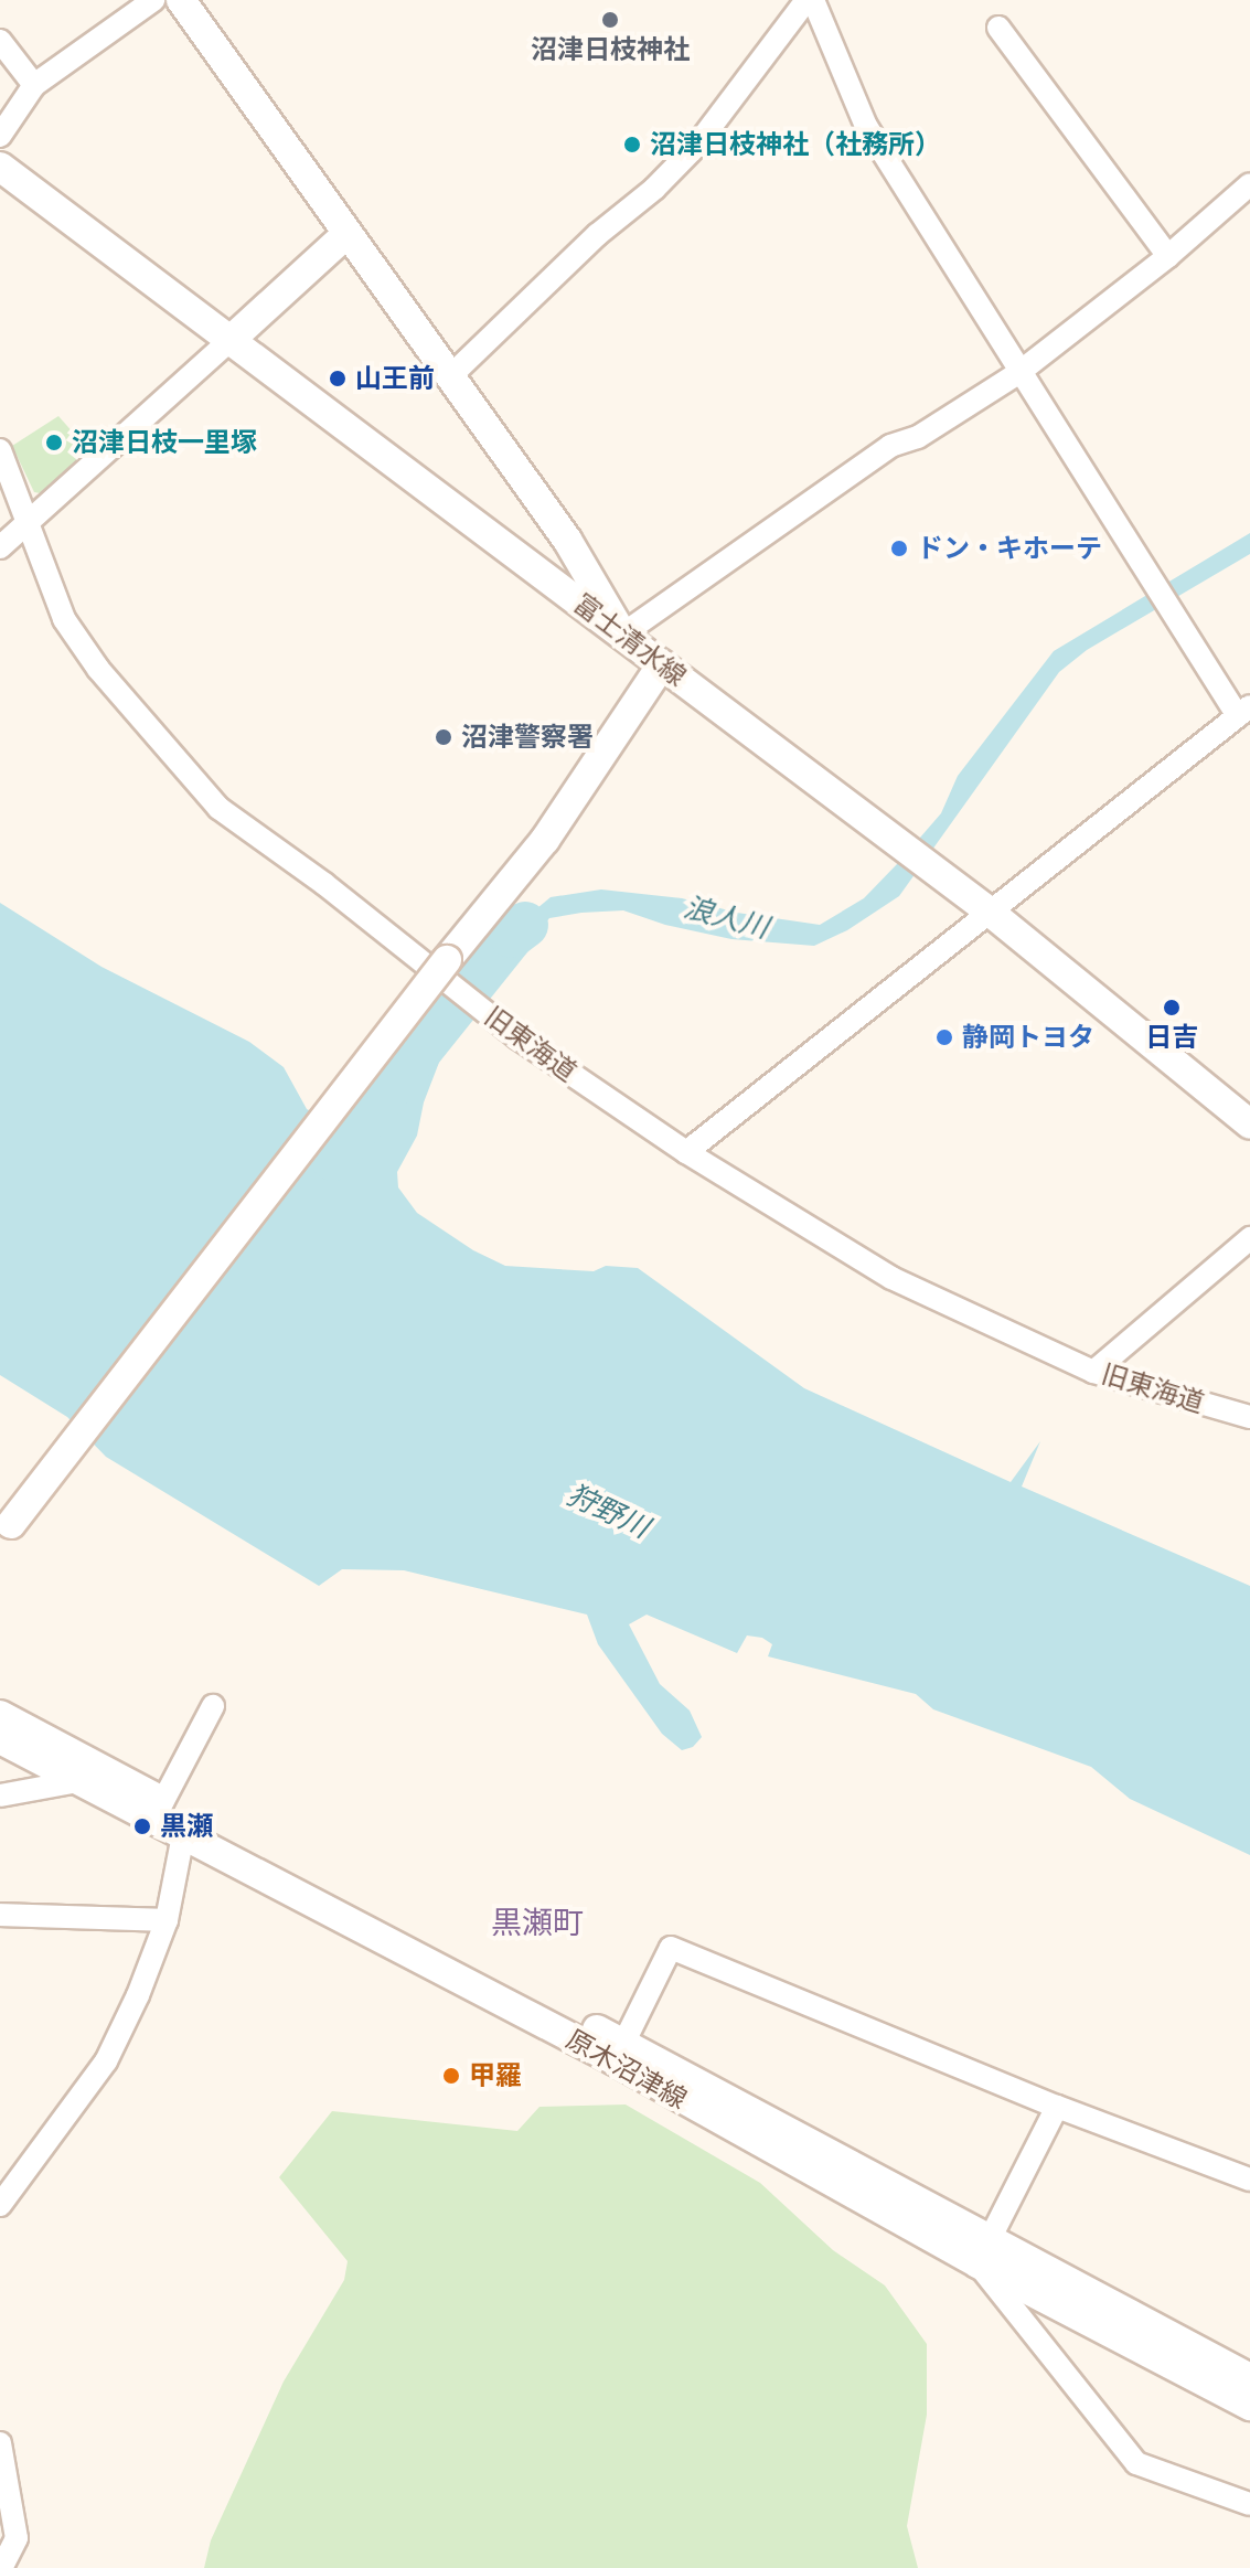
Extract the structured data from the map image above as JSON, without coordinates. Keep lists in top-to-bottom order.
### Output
{
  "streets": {
    "main road": ["富士清水線", "原木沼津線"],
    "street": ["旧東海道"]
  },
  "districts": ["黒瀬町"],
  "water": ["浪人川", "狩野川"],
  "places": [
    "沼津日枝神社",
    "沼津日枝神社（社務所）",
    "山王前",
    "沼津日枝一里塚",
    "ドン・キホーテ",
    "沼津警察署",
    "日吉",
    "静岡トヨタ",
    "黒瀬",
    "甲羅"
  ]
}
